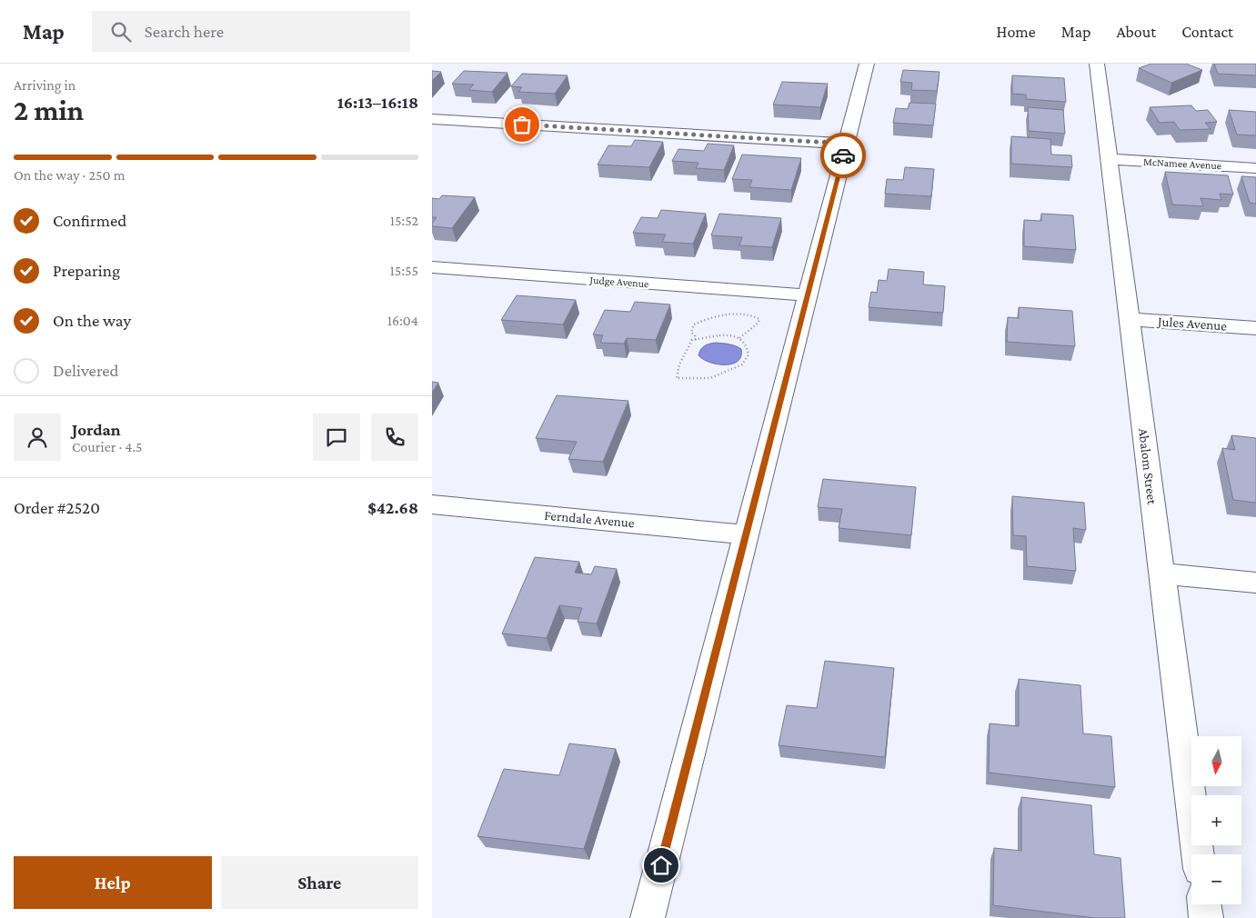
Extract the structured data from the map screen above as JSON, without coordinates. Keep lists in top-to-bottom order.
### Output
{
  "streets": {
    "street": [
      "McNamee Avenue",
      "Judge Avenue",
      "Jules Avenue",
      "Abalom Street",
      "Ferndale Avenue"
    ]
  },
  "crossings": [
    ["McNamee Avenue", "Abalom Street"],
    ["Jules Avenue", "Abalom Street"]
  ],
  "north": "bottom",
  "page": {
    "header": "Map",
    "search": "Search here",
    "nav": [
      "Home",
      "Map",
      "About",
      "Contact"
    ],
    "heading": ["2 min", "Arriving in", "16:13–16:18"],
    "panel": [
      "Jordan",
      "Courier · 4.5",
      "Order #2520",
      "$42.68"
    ],
    "bar": "On the way · 250 m",
    "list": [
      ["Confirmed", "15:52"],
      ["Preparing", "15:55"],
      ["On the way", "16:04"],
      "Delivered"
    ],
    "map_buttons": ["+", "−"],
    "buttons": ["Help", "Share"]
  }
}
